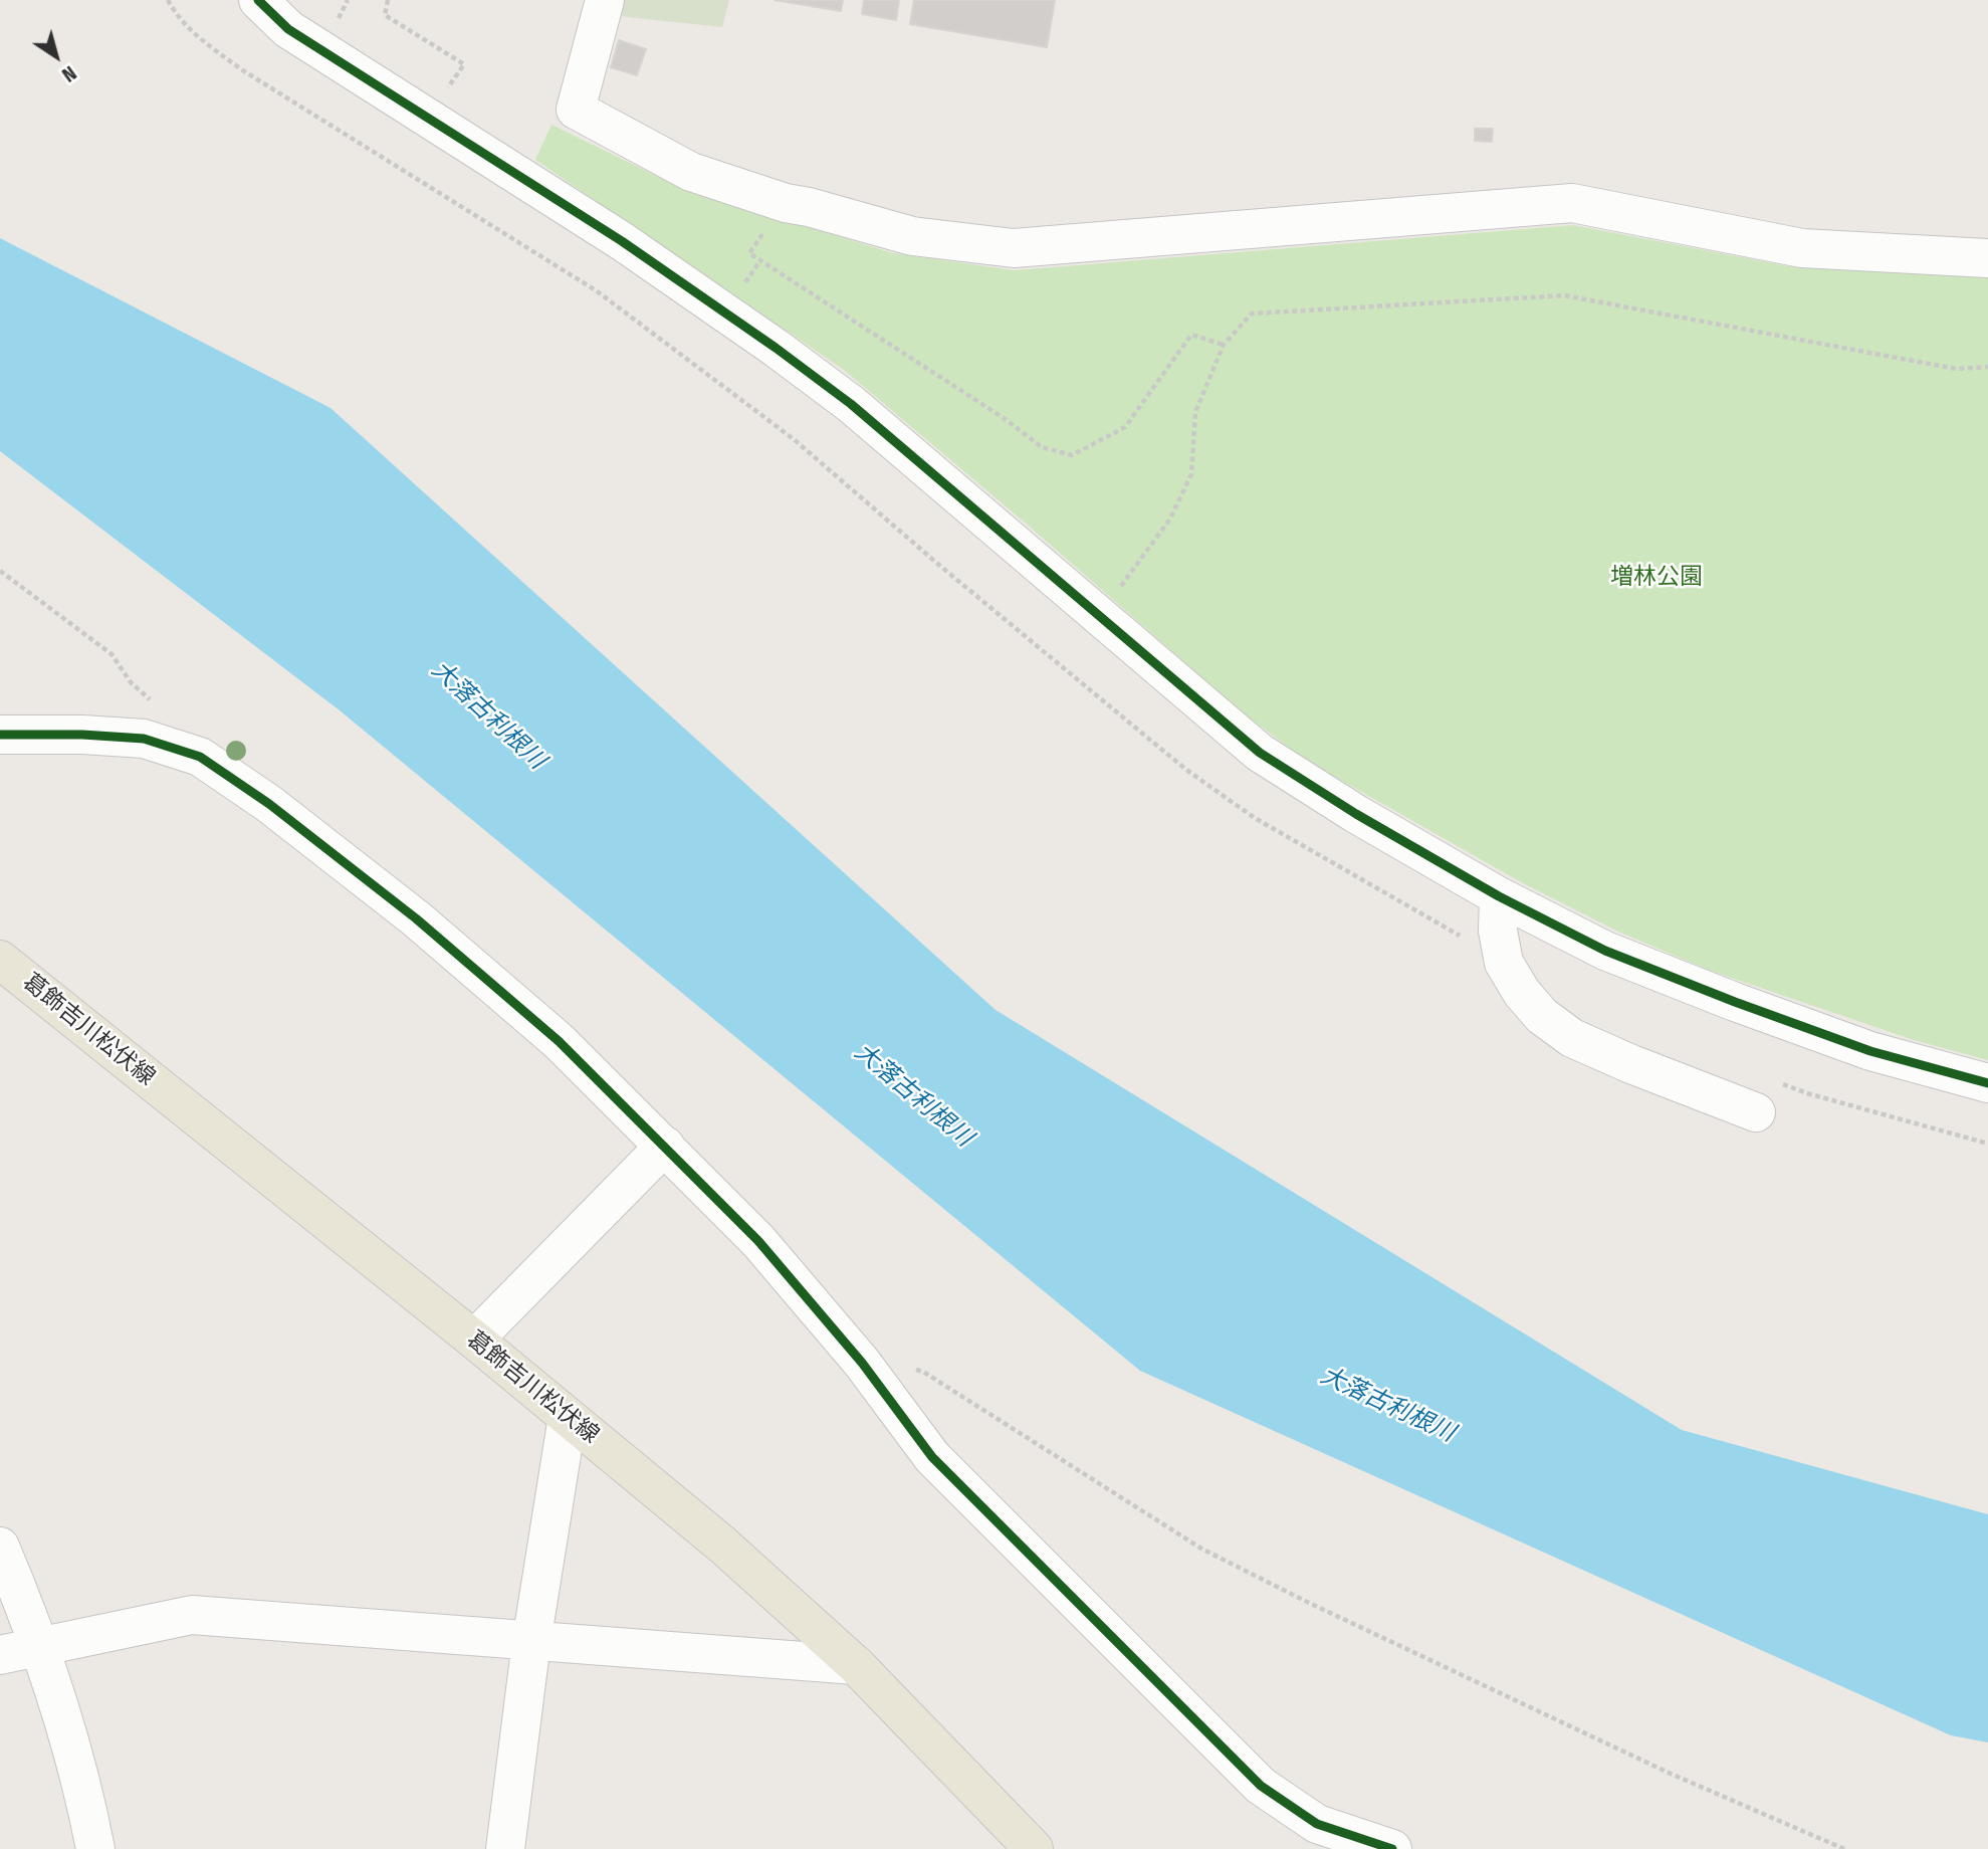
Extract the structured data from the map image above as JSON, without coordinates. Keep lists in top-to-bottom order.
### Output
{
  "streets": {
    "main road": ["葛飾吉川松伏線"]
  },
  "water": ["大落古利根川"],
  "parks": ["増林公園"],
  "north": "bottom right"
}
